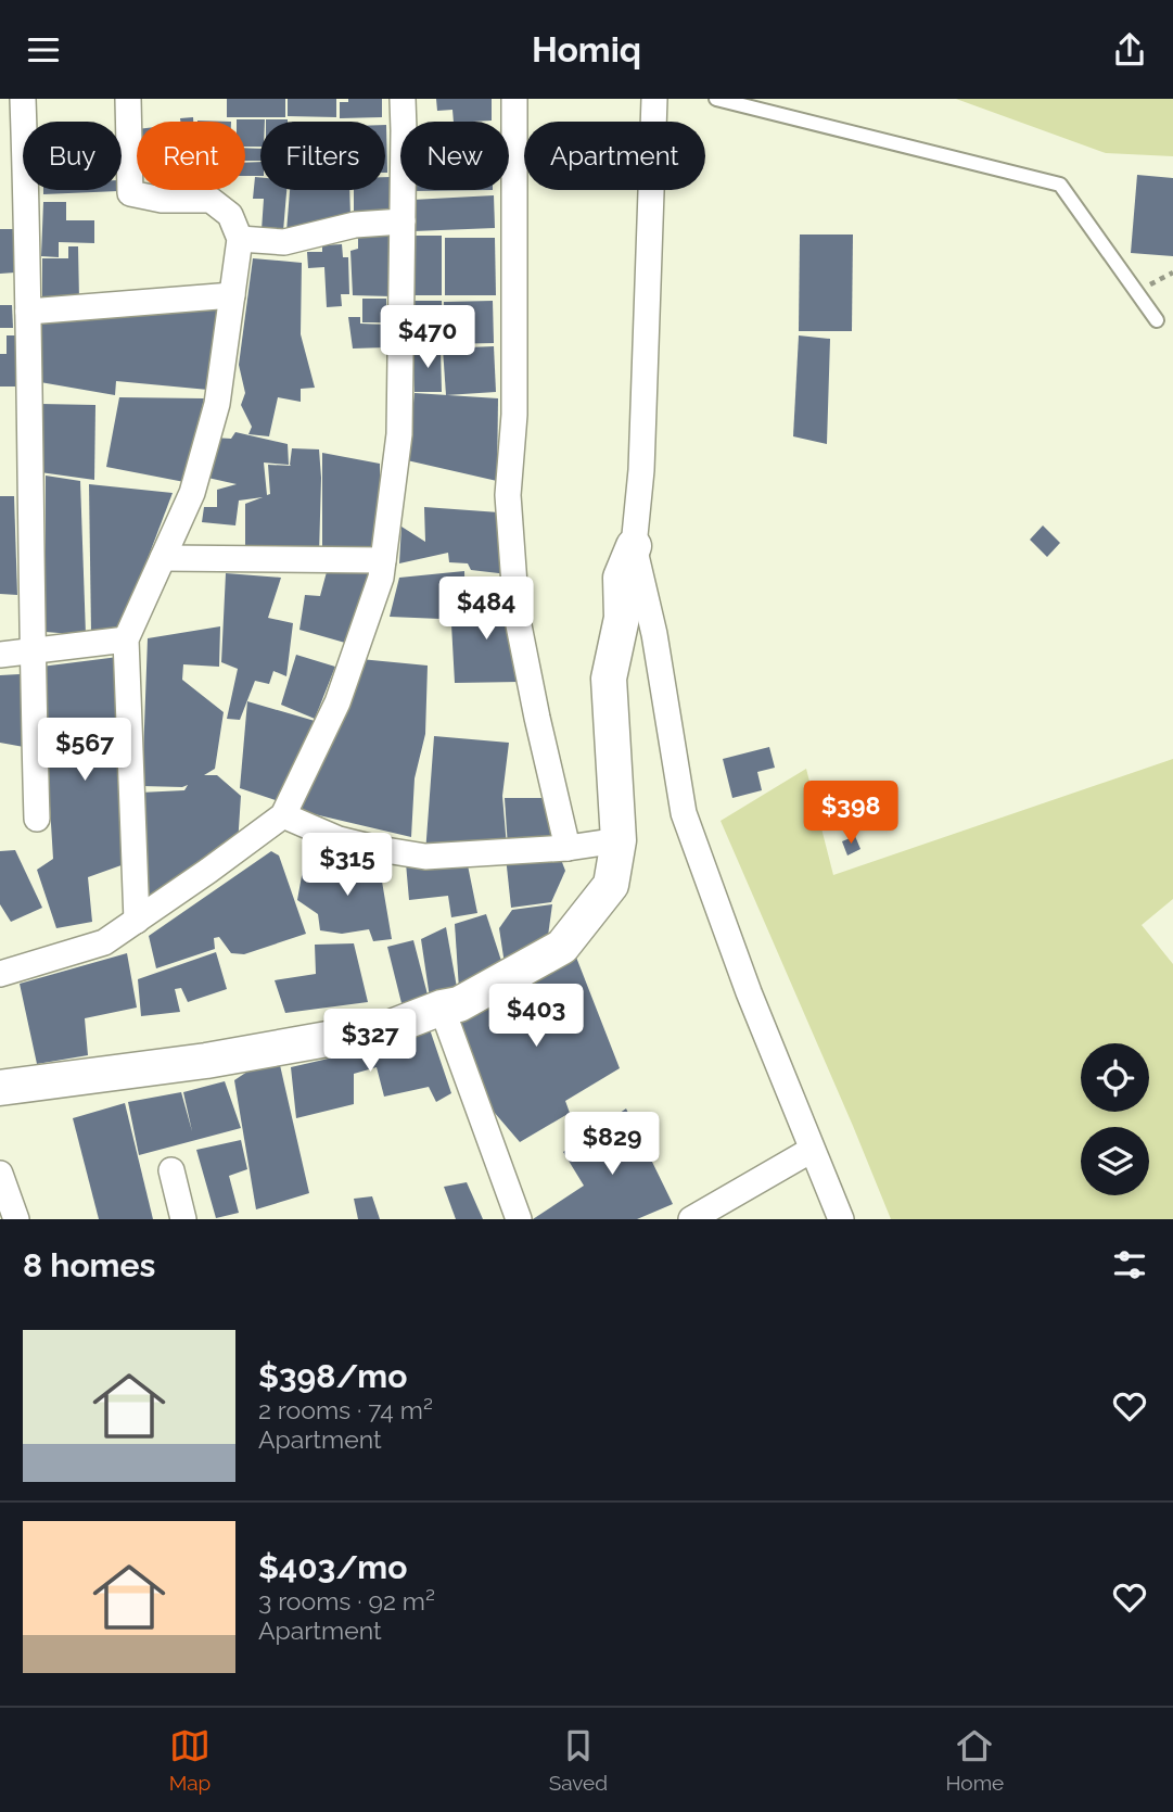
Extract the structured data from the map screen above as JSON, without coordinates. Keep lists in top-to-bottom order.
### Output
{
  "page": {
    "header": "Homiq",
    "chip": [
      "Buy",
      "Rent",
      "Filters",
      "New",
      "Apartment"
    ],
    "price": [
      "$470",
      "$484",
      "$567",
      "$398",
      "$315",
      "$403",
      "$327",
      "$829"
    ],
    "heading": "8 homes",
    "list": [
      {
        "name": "$398/mo",
        "note": "2 rooms · 74 m² · Apartment"
      },
      {
        "name": "$403/mo",
        "note": "3 rooms · 92 m² · Apartment"
      }
    ],
    "tabs": ["Map", "Saved", "Home"]
  }
}
